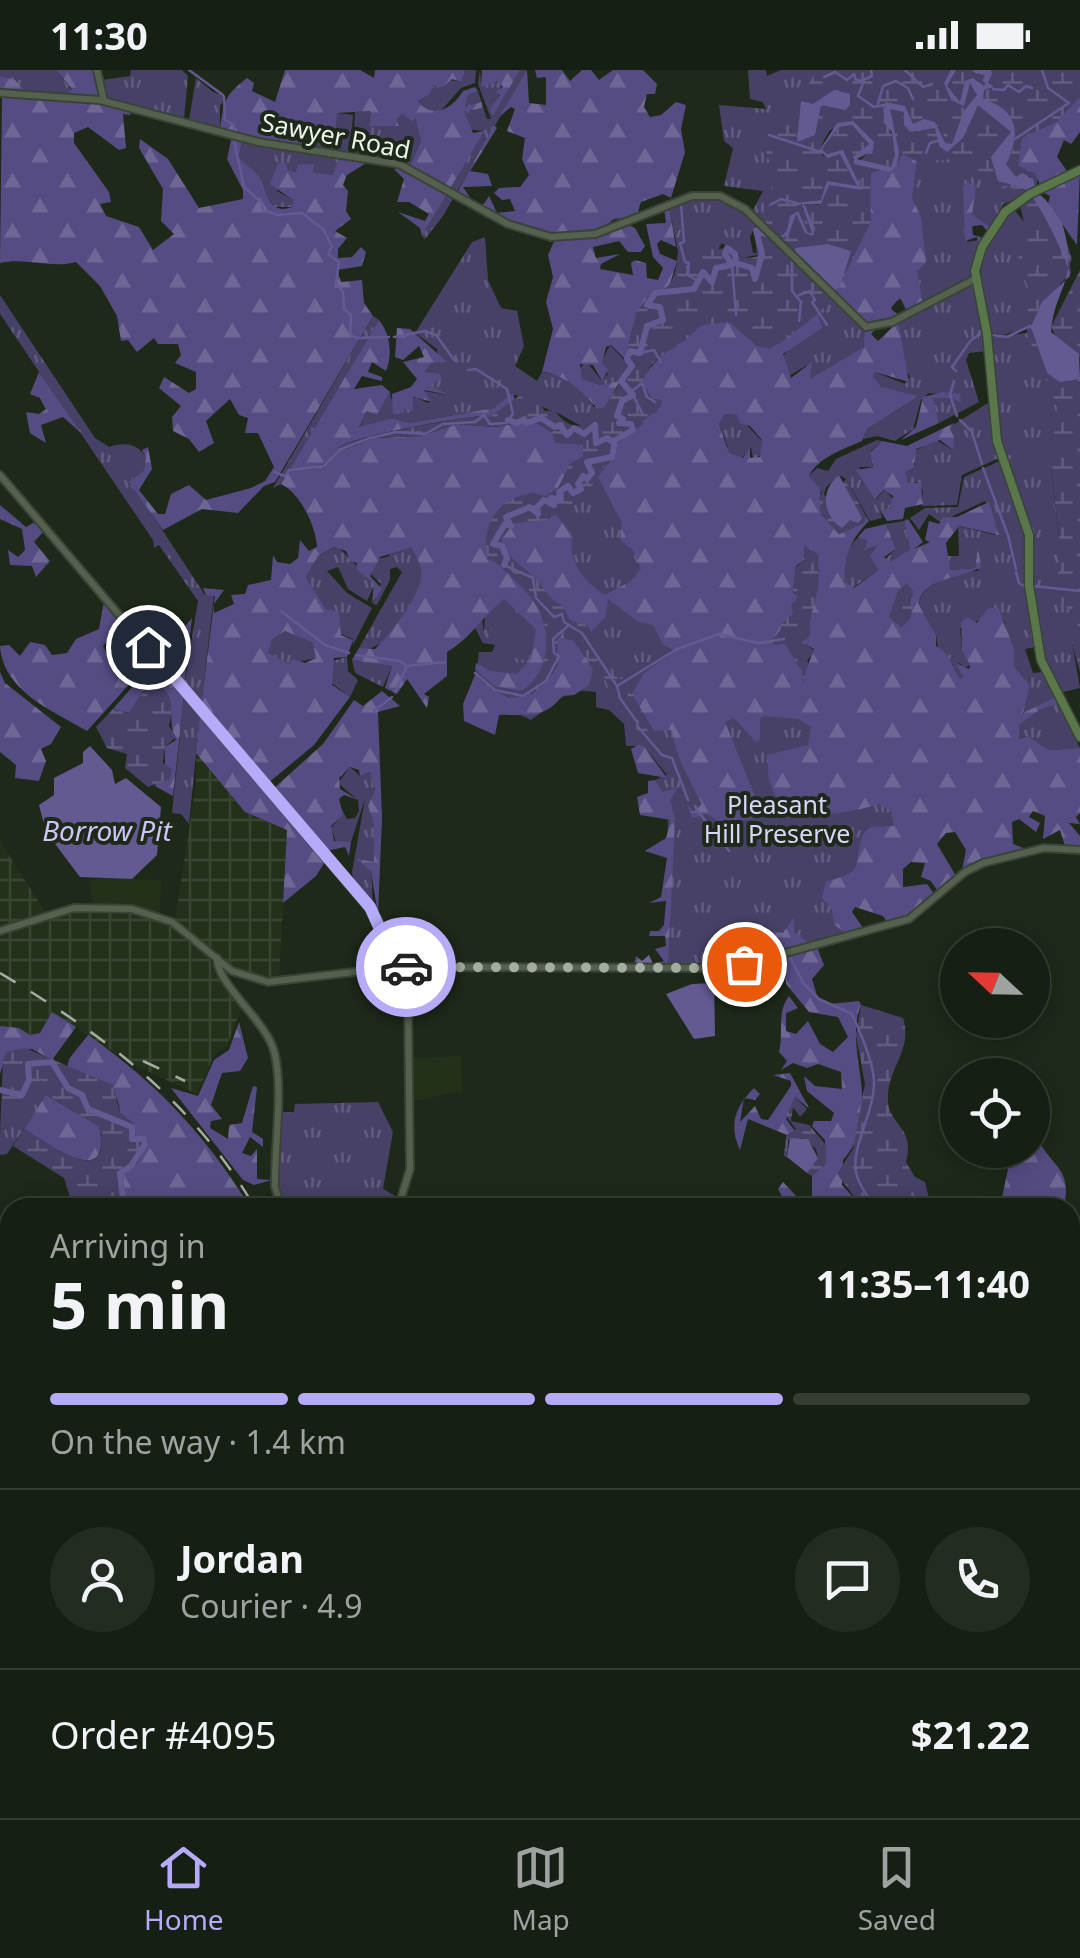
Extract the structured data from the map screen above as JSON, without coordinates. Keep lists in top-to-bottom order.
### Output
{
  "streets": {
    "street": ["Sawyer Road"]
  },
  "water": ["Borrow Pit"],
  "parks": ["Pleasant Hill Preserve"],
  "north": "left",
  "page": {
    "status": "11:30",
    "heading": ["5 min", "Arriving in", "11:35–11:40"],
    "panel": [
      "Jordan",
      "Courier · 4.9",
      "Order #4095",
      "$21.22"
    ],
    "bar": "On the way · 1.4 km",
    "tabs": ["Home", "Map", "Saved"]
  }
}
